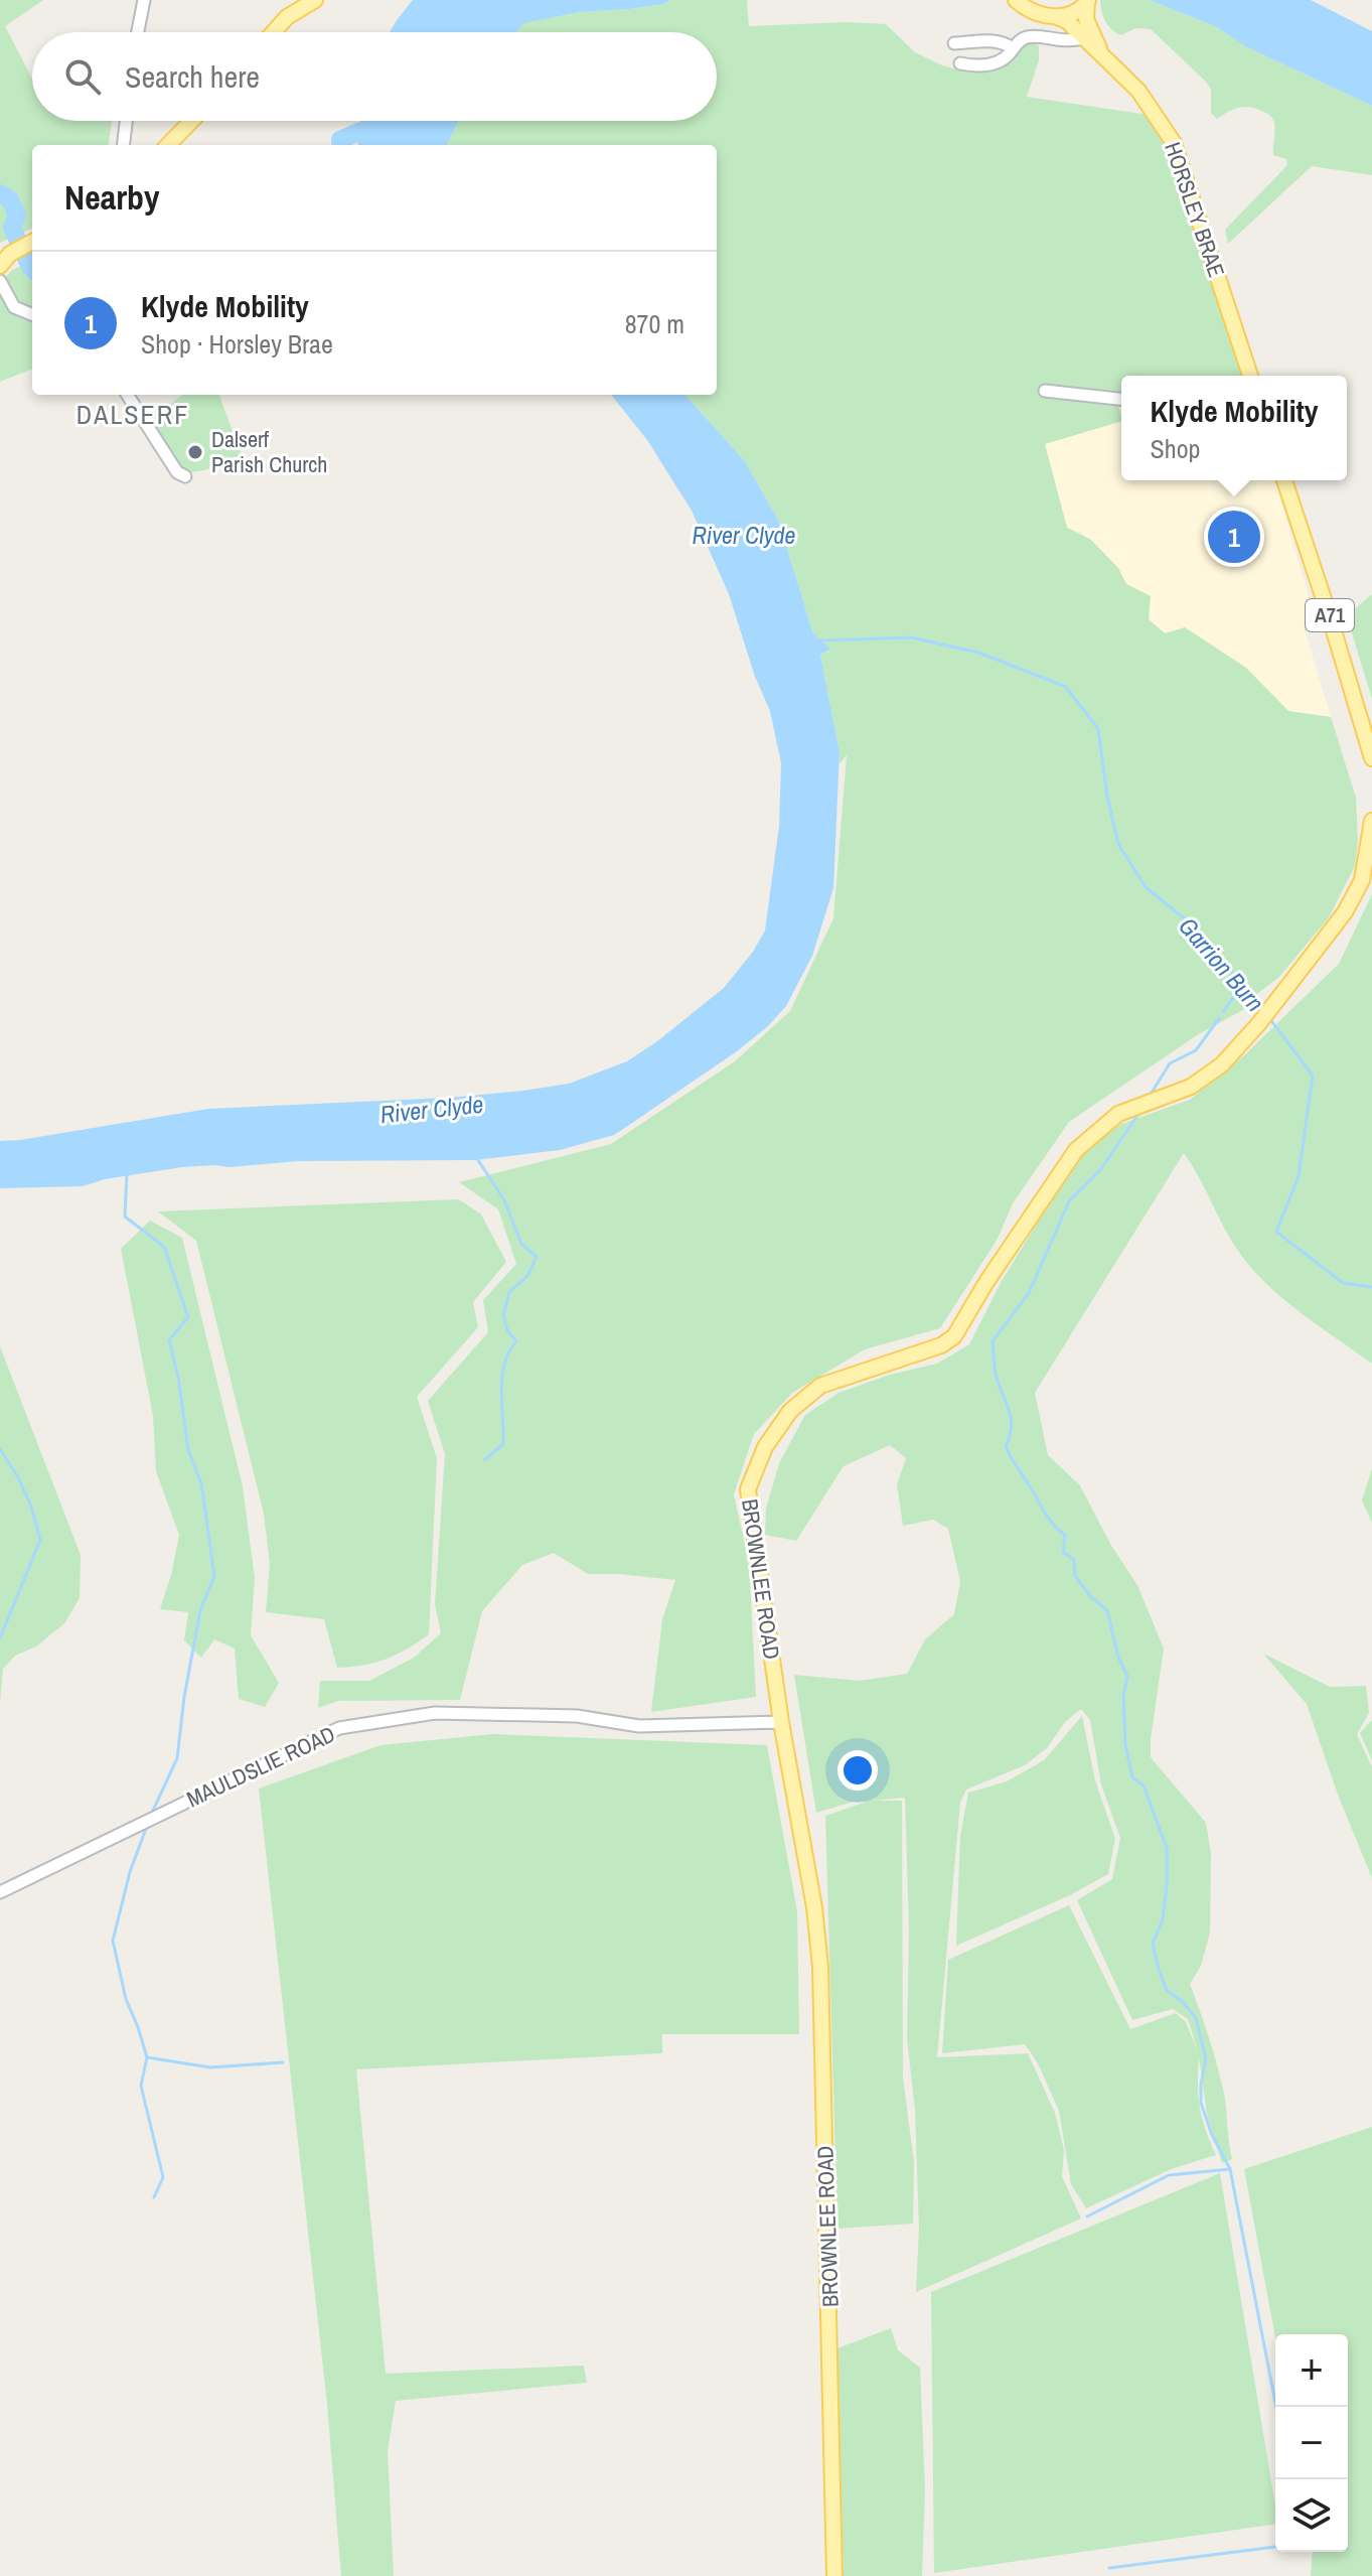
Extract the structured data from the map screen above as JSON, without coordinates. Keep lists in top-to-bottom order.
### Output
{
  "streets": {
    "main road": ["HORSLEY BRAE", "A71", "BROWNLEE ROAD"],
    "street": ["MAULDSLIE ROAD"]
  },
  "crossings": [
    ["BROWNLEE ROAD", "MAULDSLIE ROAD"]
  ],
  "districts": ["DALSERF"],
  "water": ["River Clyde", "Garrion Burn"],
  "places": ["Dalserf Parish Church"],
  "page": {
    "search": "Search here",
    "heading": "Nearby",
    "list": [
      {
        "mark": "1",
        "name": "Klyde Mobility",
        "note": "Shop · Horsley Brae",
        "value": "870 m"
      }
    ],
    "popup": ["Klyde Mobility", "Shop"],
    "pins": "1",
    "map_buttons": ["+", "−"]
  }
}
